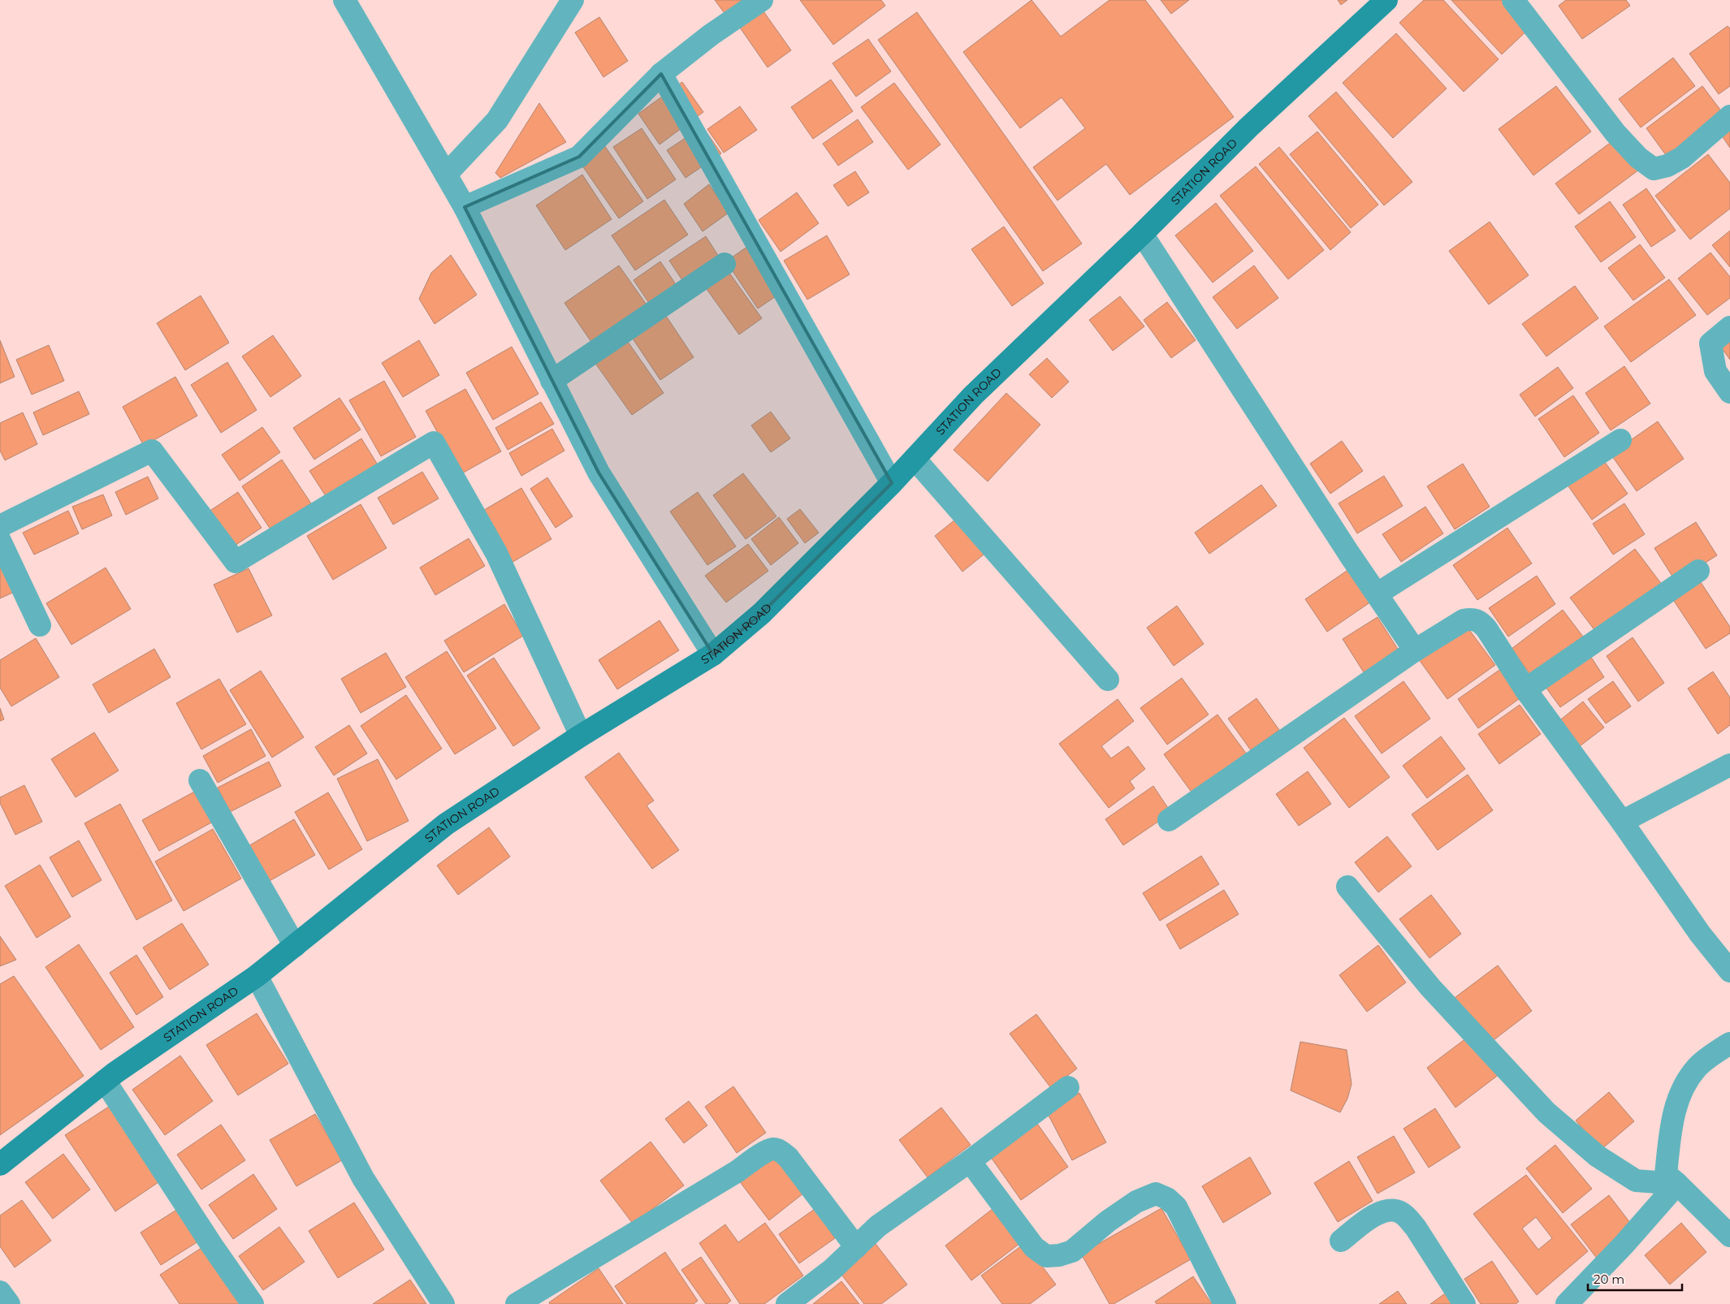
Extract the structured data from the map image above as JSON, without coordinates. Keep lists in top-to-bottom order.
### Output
{
  "streets": {
    "main road": ["STATION ROAD"]
  },
  "scale_bar": "20 m"
}
